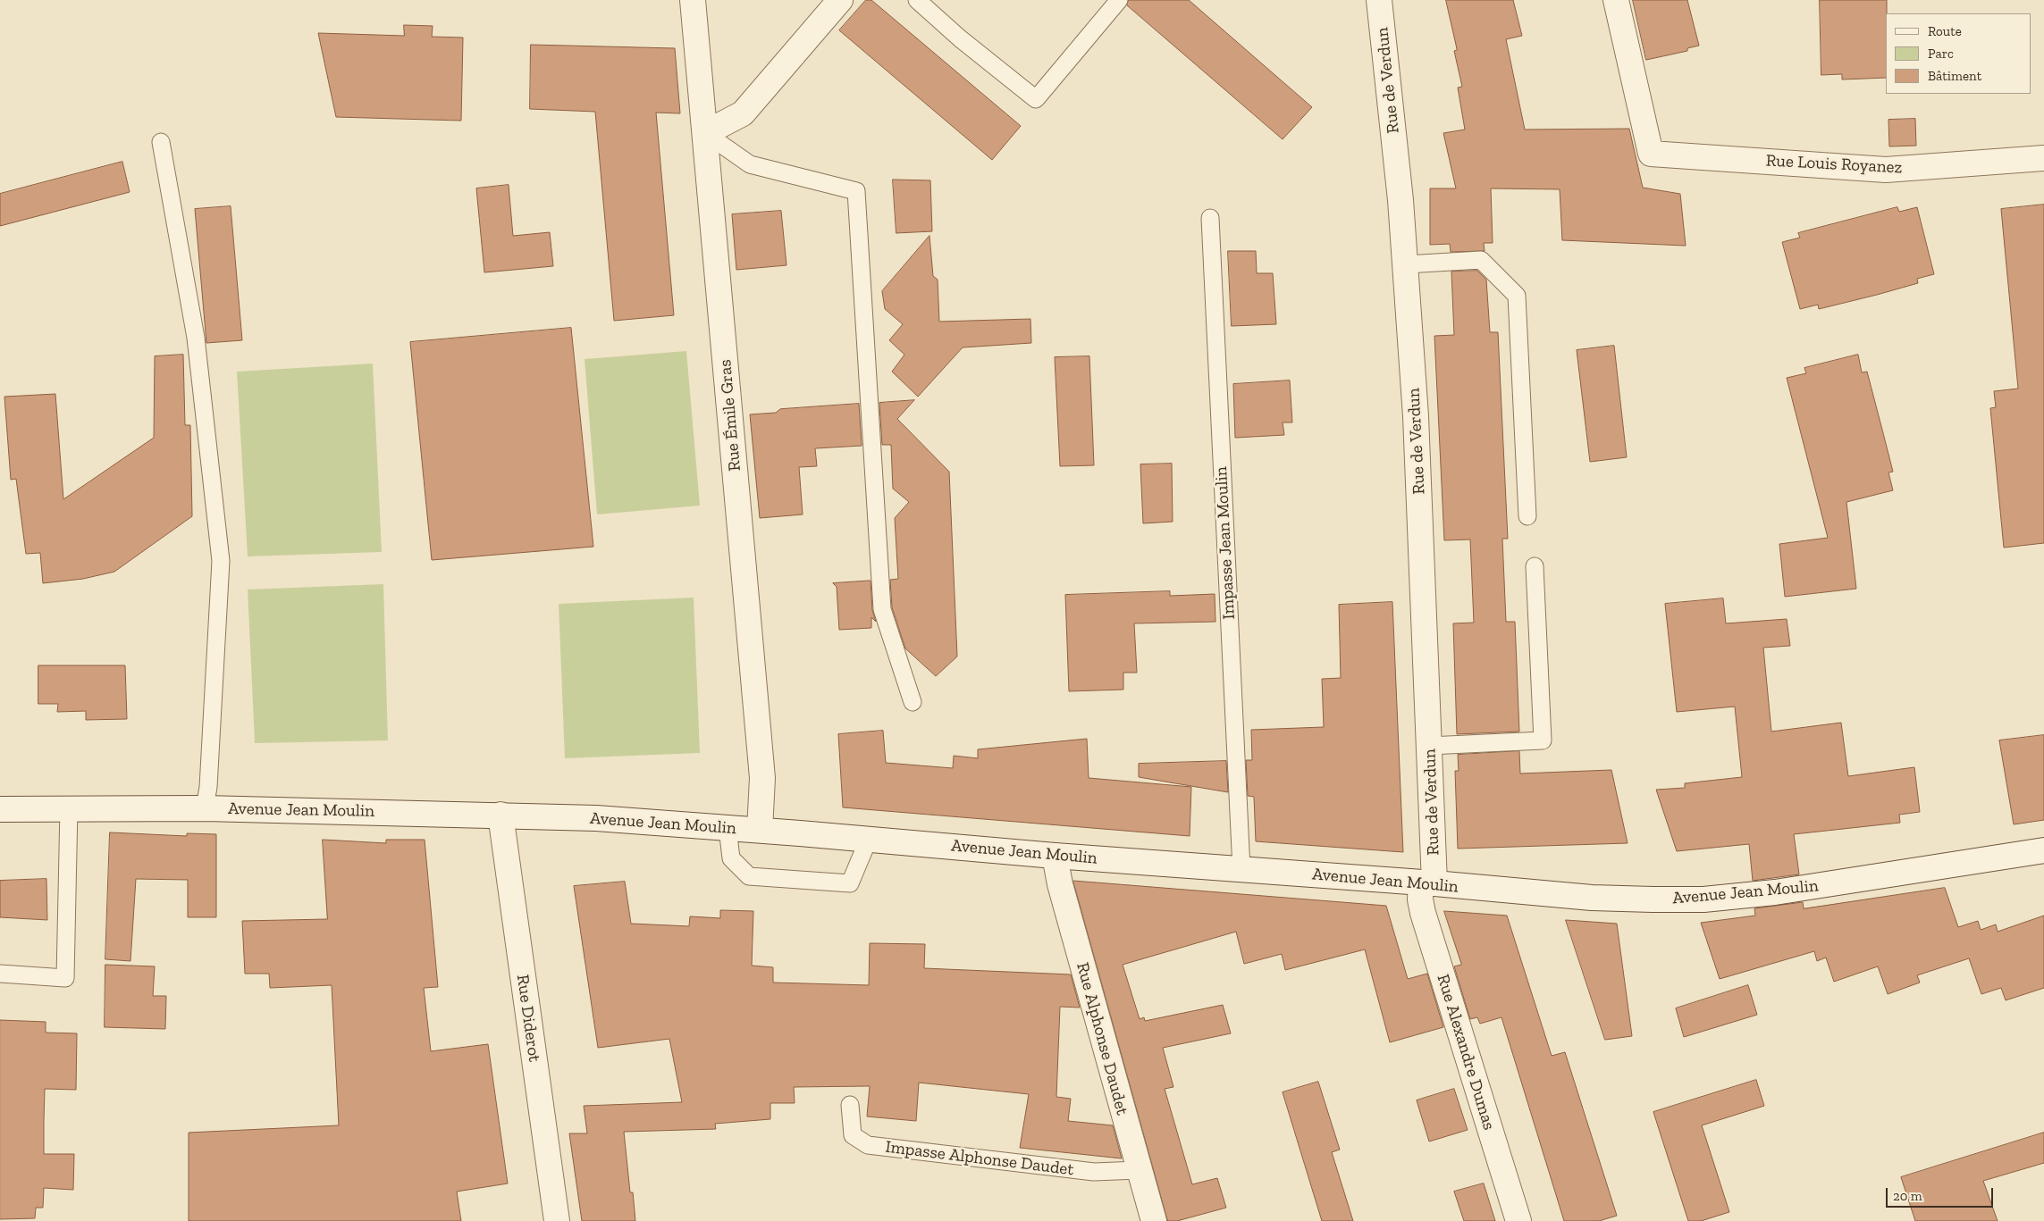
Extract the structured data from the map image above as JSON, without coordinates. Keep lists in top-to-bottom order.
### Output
{
  "streets": {
    "street": [
      "Rue de Verdun",
      "Rue Louis Royanez",
      "Rue Émile Gras",
      "Avenue Jean Moulin",
      "Rue Diderot",
      "Rue Alphonse Daudet",
      "Rue Alexandre Dumas"
    ],
    "lane": ["Impasse Jean Moulin", "Impasse Alphonse Daudet"]
  },
  "crossings": [
    ["Rue de Verdun", "Avenue Jean Moulin"],
    ["Rue de Verdun", "Rue Alexandre Dumas"],
    ["Rue Émile Gras", "Avenue Jean Moulin"],
    ["Impasse Jean Moulin", "Avenue Jean Moulin"],
    ["Avenue Jean Moulin", "Rue Diderot"],
    ["Avenue Jean Moulin", "Rue Alphonse Daudet"],
    ["Avenue Jean Moulin", "Rue Alexandre Dumas"],
    ["Rue Alphonse Daudet", "Impasse Alphonse Daudet"]
  ],
  "legend": ["Route", "Parc", "Bâtiment"],
  "scale_bar": "20 m"
}
